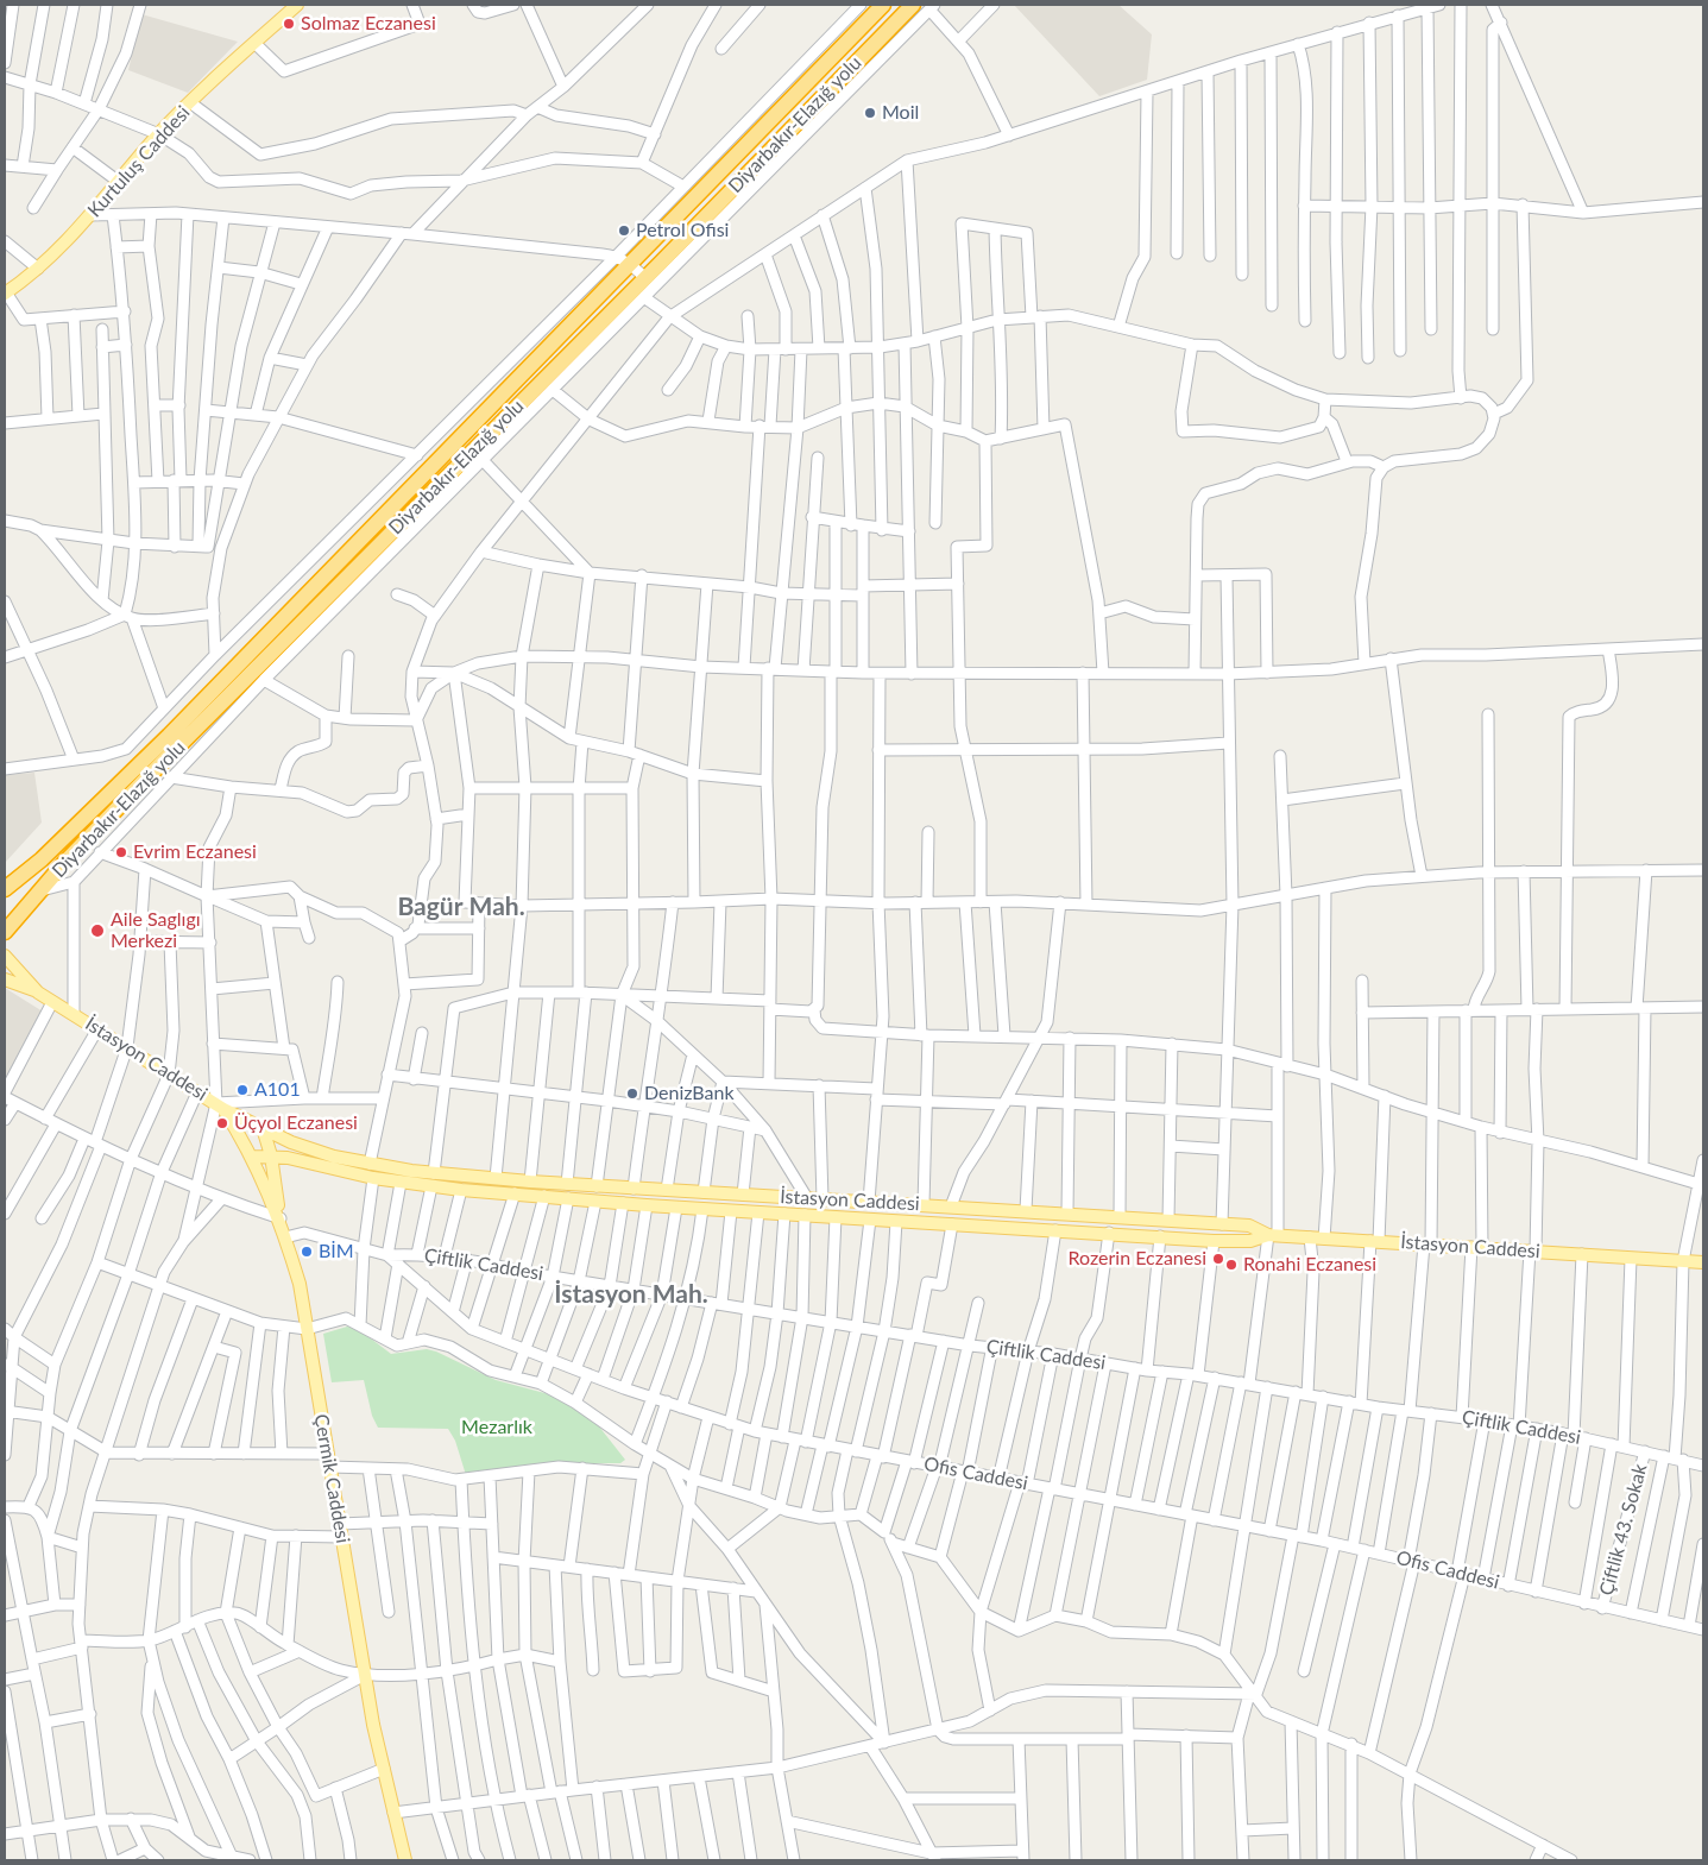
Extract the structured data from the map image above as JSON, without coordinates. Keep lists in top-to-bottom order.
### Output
{
  "streets": {
    "highway": ["Diyarbakır-Elazığ yolu"],
    "main road": ["Kurtuluş Caddesi", "İstasyon Caddesi", "Çermik Caddesi"],
    "street": ["Çiftlik Caddesi", "Ofis Caddesi", "Çiftlik 43. Sokak"]
  },
  "crossings": [
    ["İstasyon Caddesi", "Çermik Caddesi"],
    ["Çiftlik Caddesi", "Ofis Caddesi"],
    ["Çiftlik Caddesi", "Çiftlik 43. Sokak"],
    ["Ofis Caddesi", "Çermik Caddesi"],
    ["Ofis Caddesi", "Çiftlik 43. Sokak"]
  ],
  "districts": ["Bagür Mah.", "İstasyon Mah."],
  "parks": ["Mezarlık"],
  "places": [
    "Solmaz Eczanesi",
    "Moil",
    "Petrol Ofisi",
    "Evrim Eczanesi",
    "Aile Saglıgı Merkezi",
    "A101",
    "DenizBank",
    "Üçyol Eczanesi",
    "BİM",
    "Rozerin Eczanesi",
    "Ronahi Eczanesi"
  ]
}
